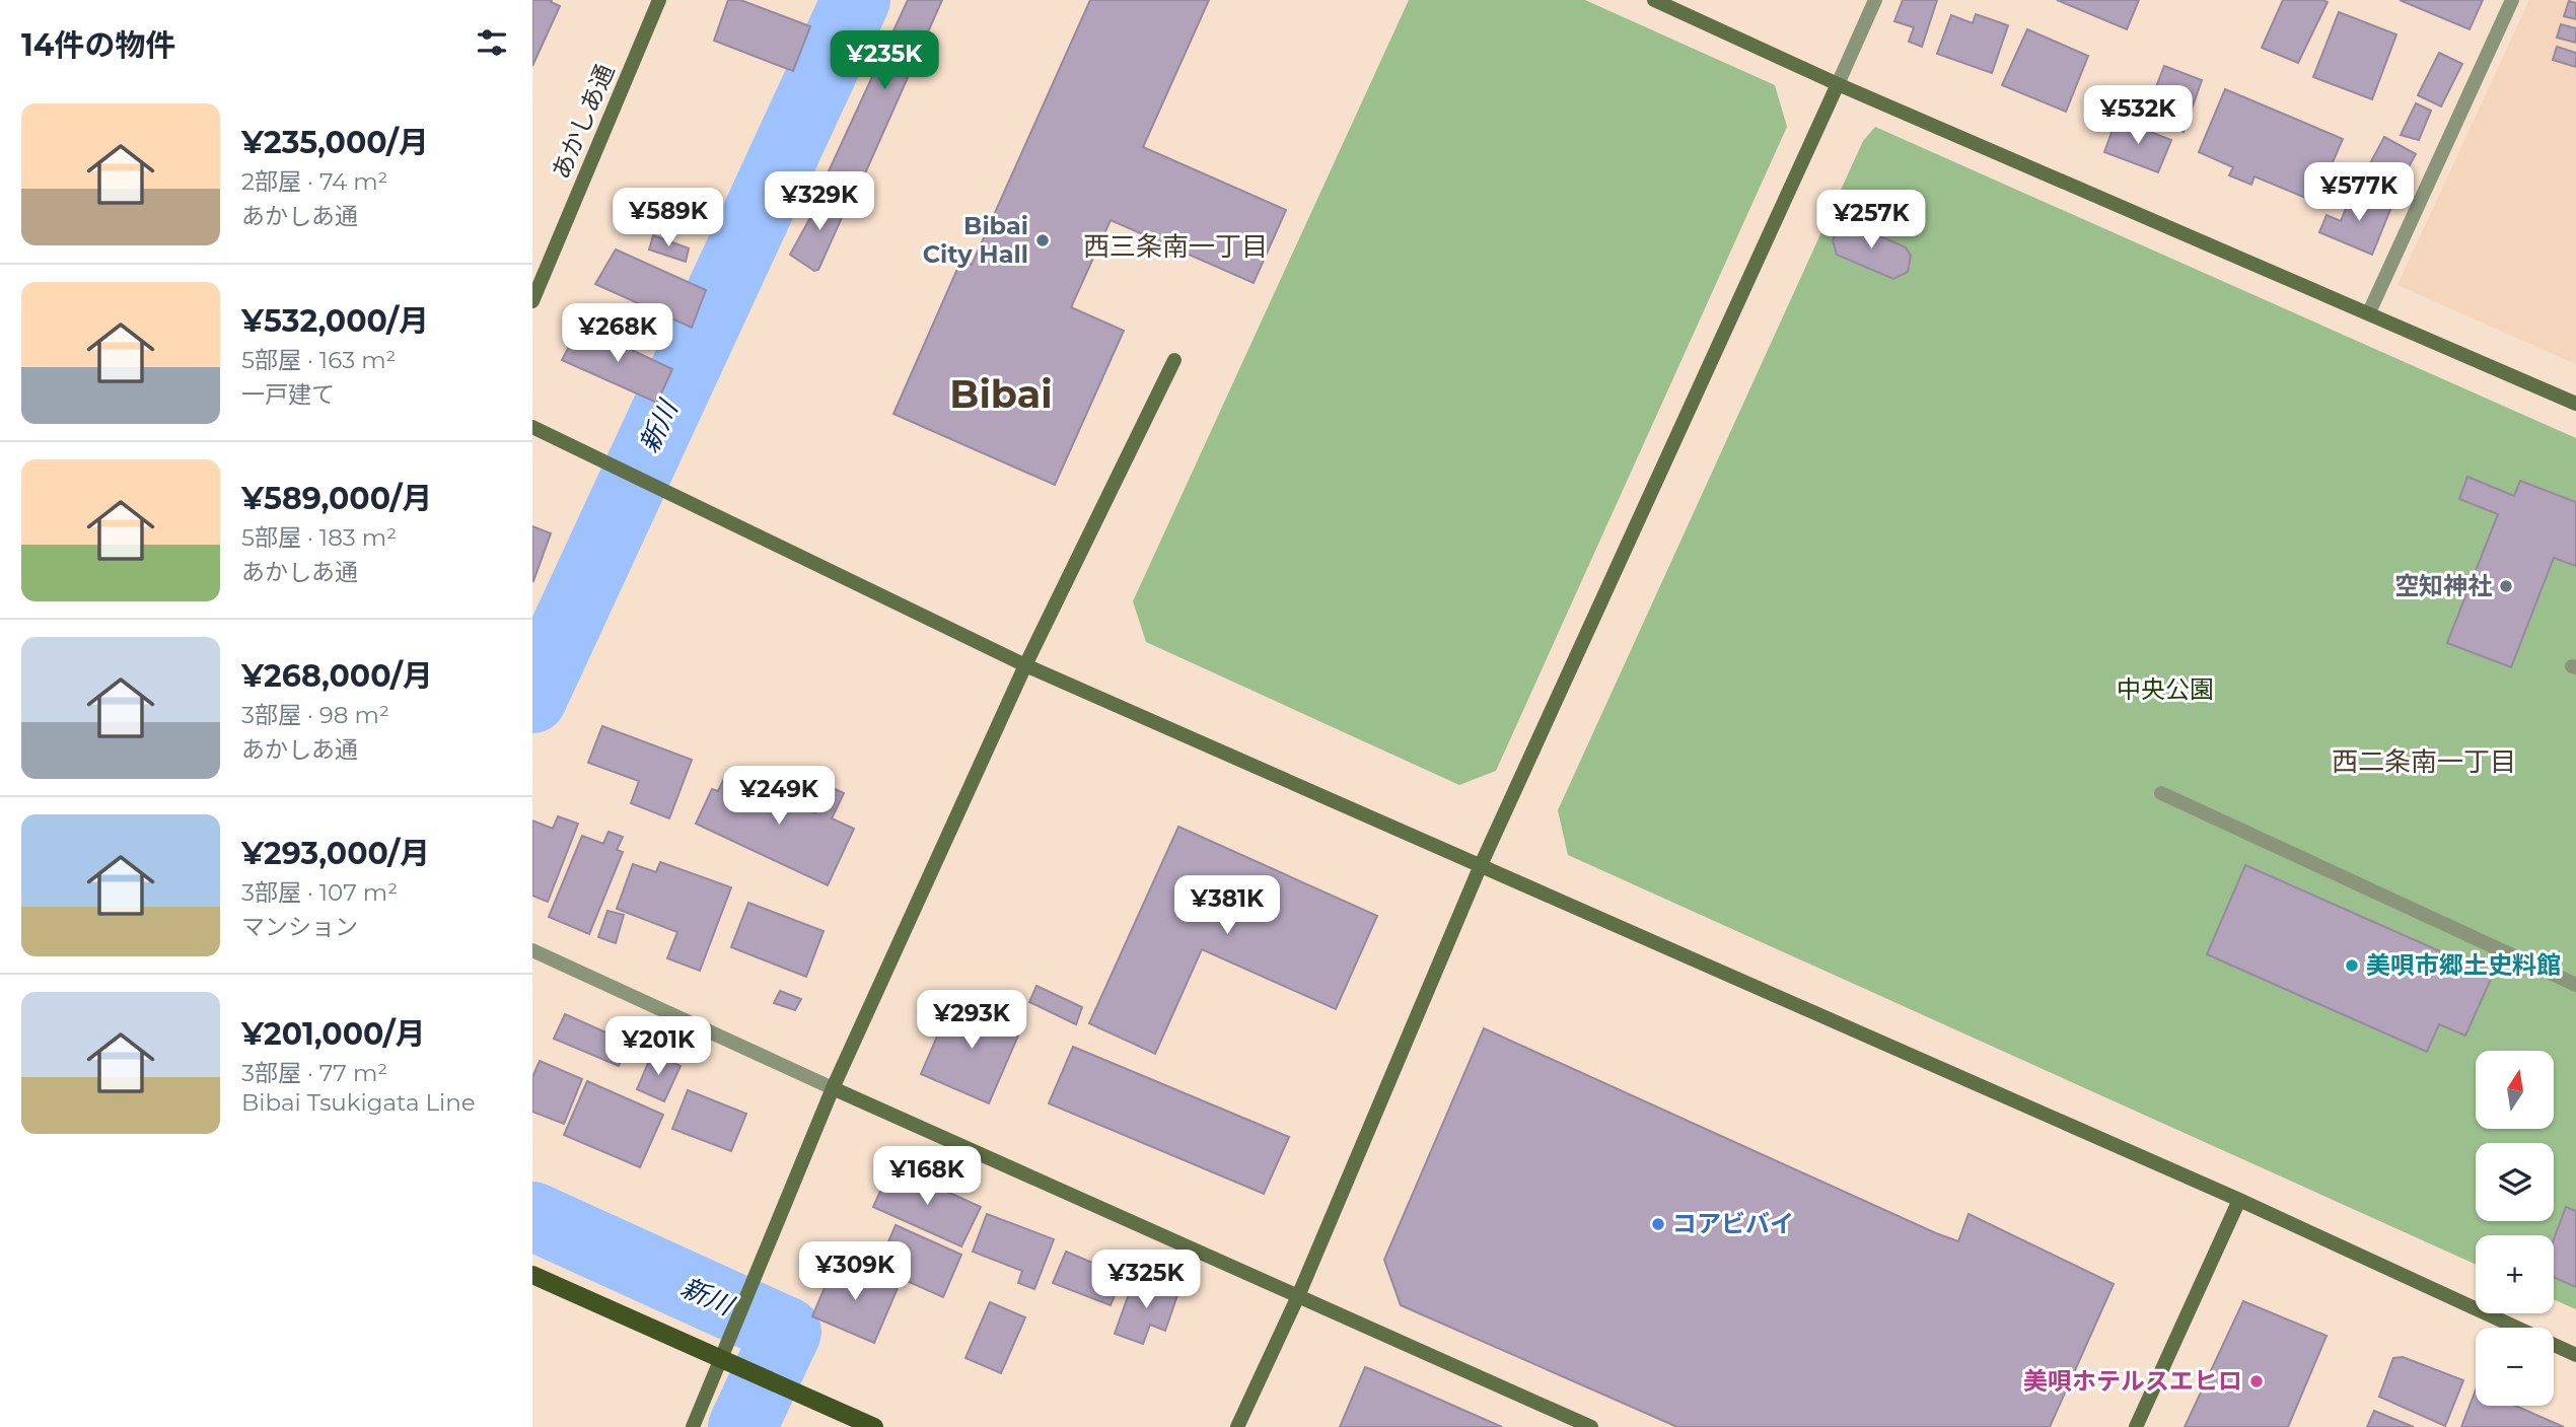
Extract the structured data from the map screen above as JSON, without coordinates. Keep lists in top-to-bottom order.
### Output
{
  "streets": {
    "street": ["あかしあ通"]
  },
  "districts": ["西三条南一丁目", "Bibai", "西二条南一丁目"],
  "water": ["新川"],
  "parks": ["中央公園"],
  "places": [
    "Bibai City Hall",
    "空知神社",
    "美唄市郷土史料館",
    "コアビバイ",
    "美唄ホテルスエヒロ"
  ],
  "north": "top",
  "page": {
    "heading": "14件の物件",
    "price": [
      "¥235K",
      "¥532K",
      "¥577K",
      "¥329K",
      "¥589K",
      "¥257K",
      "¥268K",
      "¥249K",
      "¥381K",
      "¥293K",
      "¥201K",
      "¥168K",
      "¥309K",
      "¥325K"
    ],
    "list": [
      {
        "name": "¥235,000/月",
        "note": "2部屋 · 74 m² · あかしあ通"
      },
      {
        "name": "¥532,000/月",
        "note": "5部屋 · 163 m² · 一戸建て"
      },
      {
        "name": "¥589,000/月",
        "note": "5部屋 · 183 m² · あかしあ通"
      },
      {
        "name": "¥268,000/月",
        "note": "3部屋 · 98 m² · あかしあ通"
      },
      {
        "name": "¥293,000/月",
        "note": "3部屋 · 107 m² · マンション"
      },
      {
        "name": "¥201,000/月",
        "note": "3部屋 · 77 m² · Bibai Tsukigata Line"
      }
    ],
    "map_buttons": ["+", "−"]
  }
}
